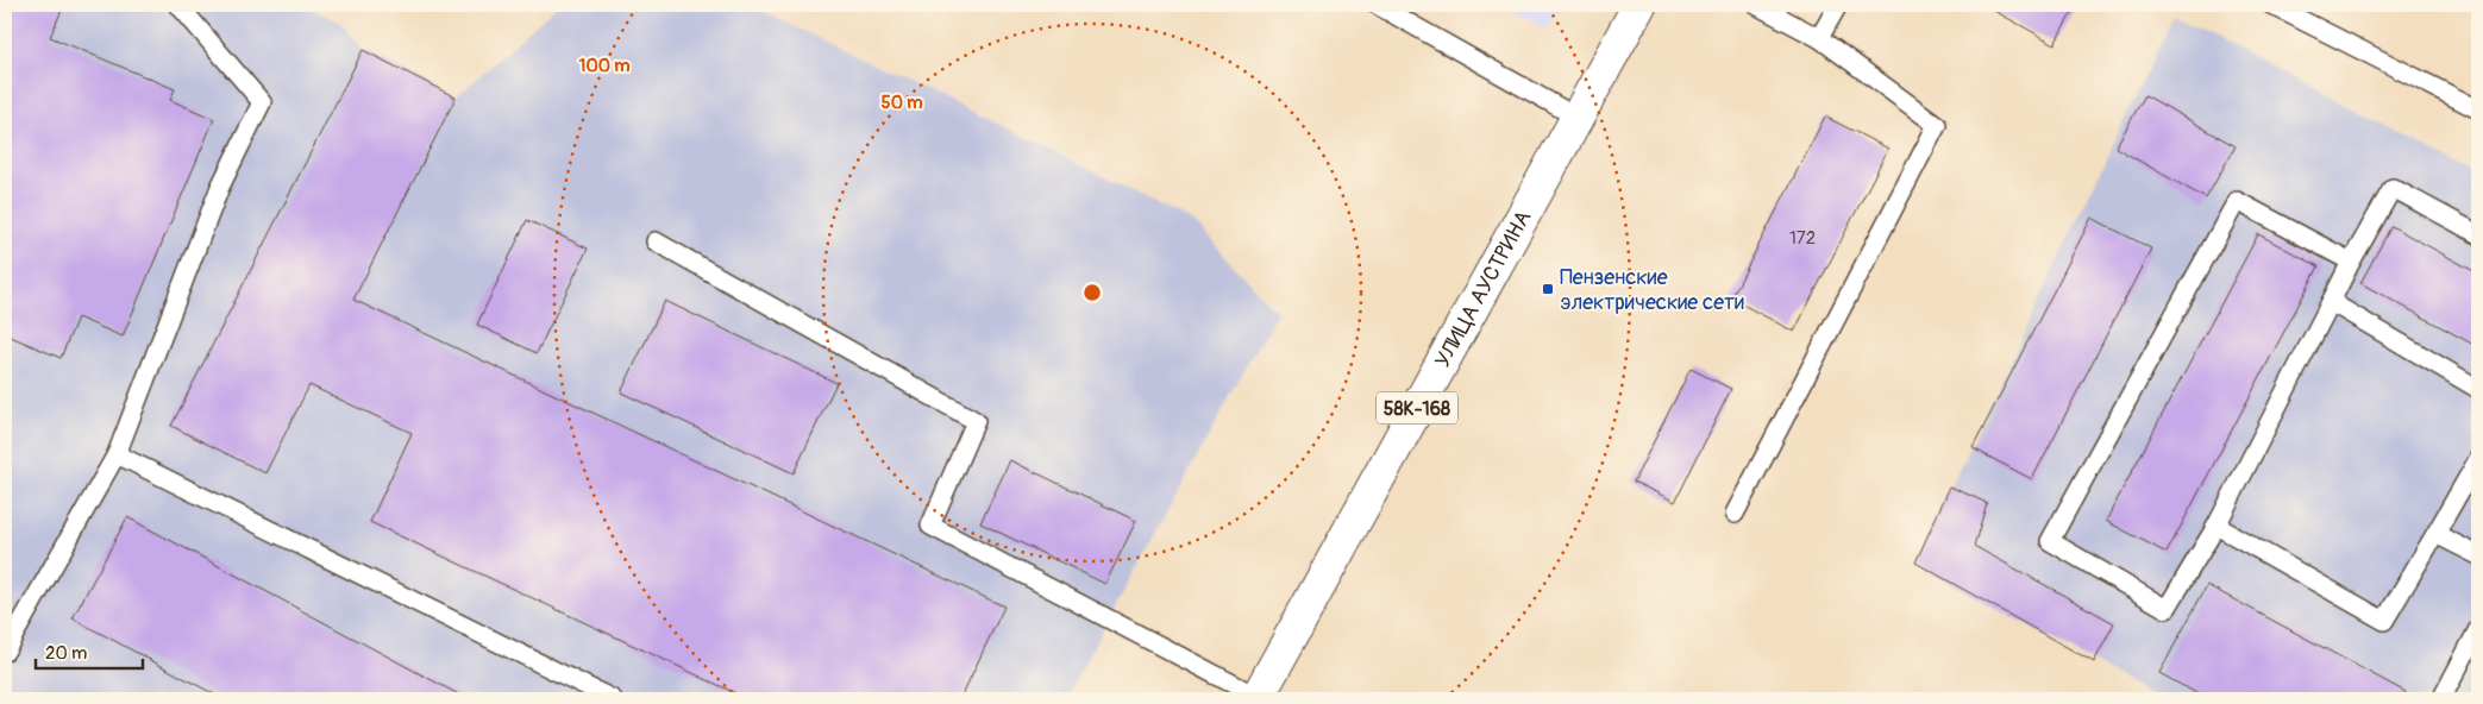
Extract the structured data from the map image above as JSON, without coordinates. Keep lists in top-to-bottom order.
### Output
{
  "streets": {
    "main road": ["УЛИЦА АУСТРИНА", "58К-168"]
  },
  "places": {
    "transit": ["Пензенские электрические сети"]
  },
  "house_numbers": ["172"],
  "scale_bar": "20 m",
  "rings": ["100 m", "50 m"]
}
